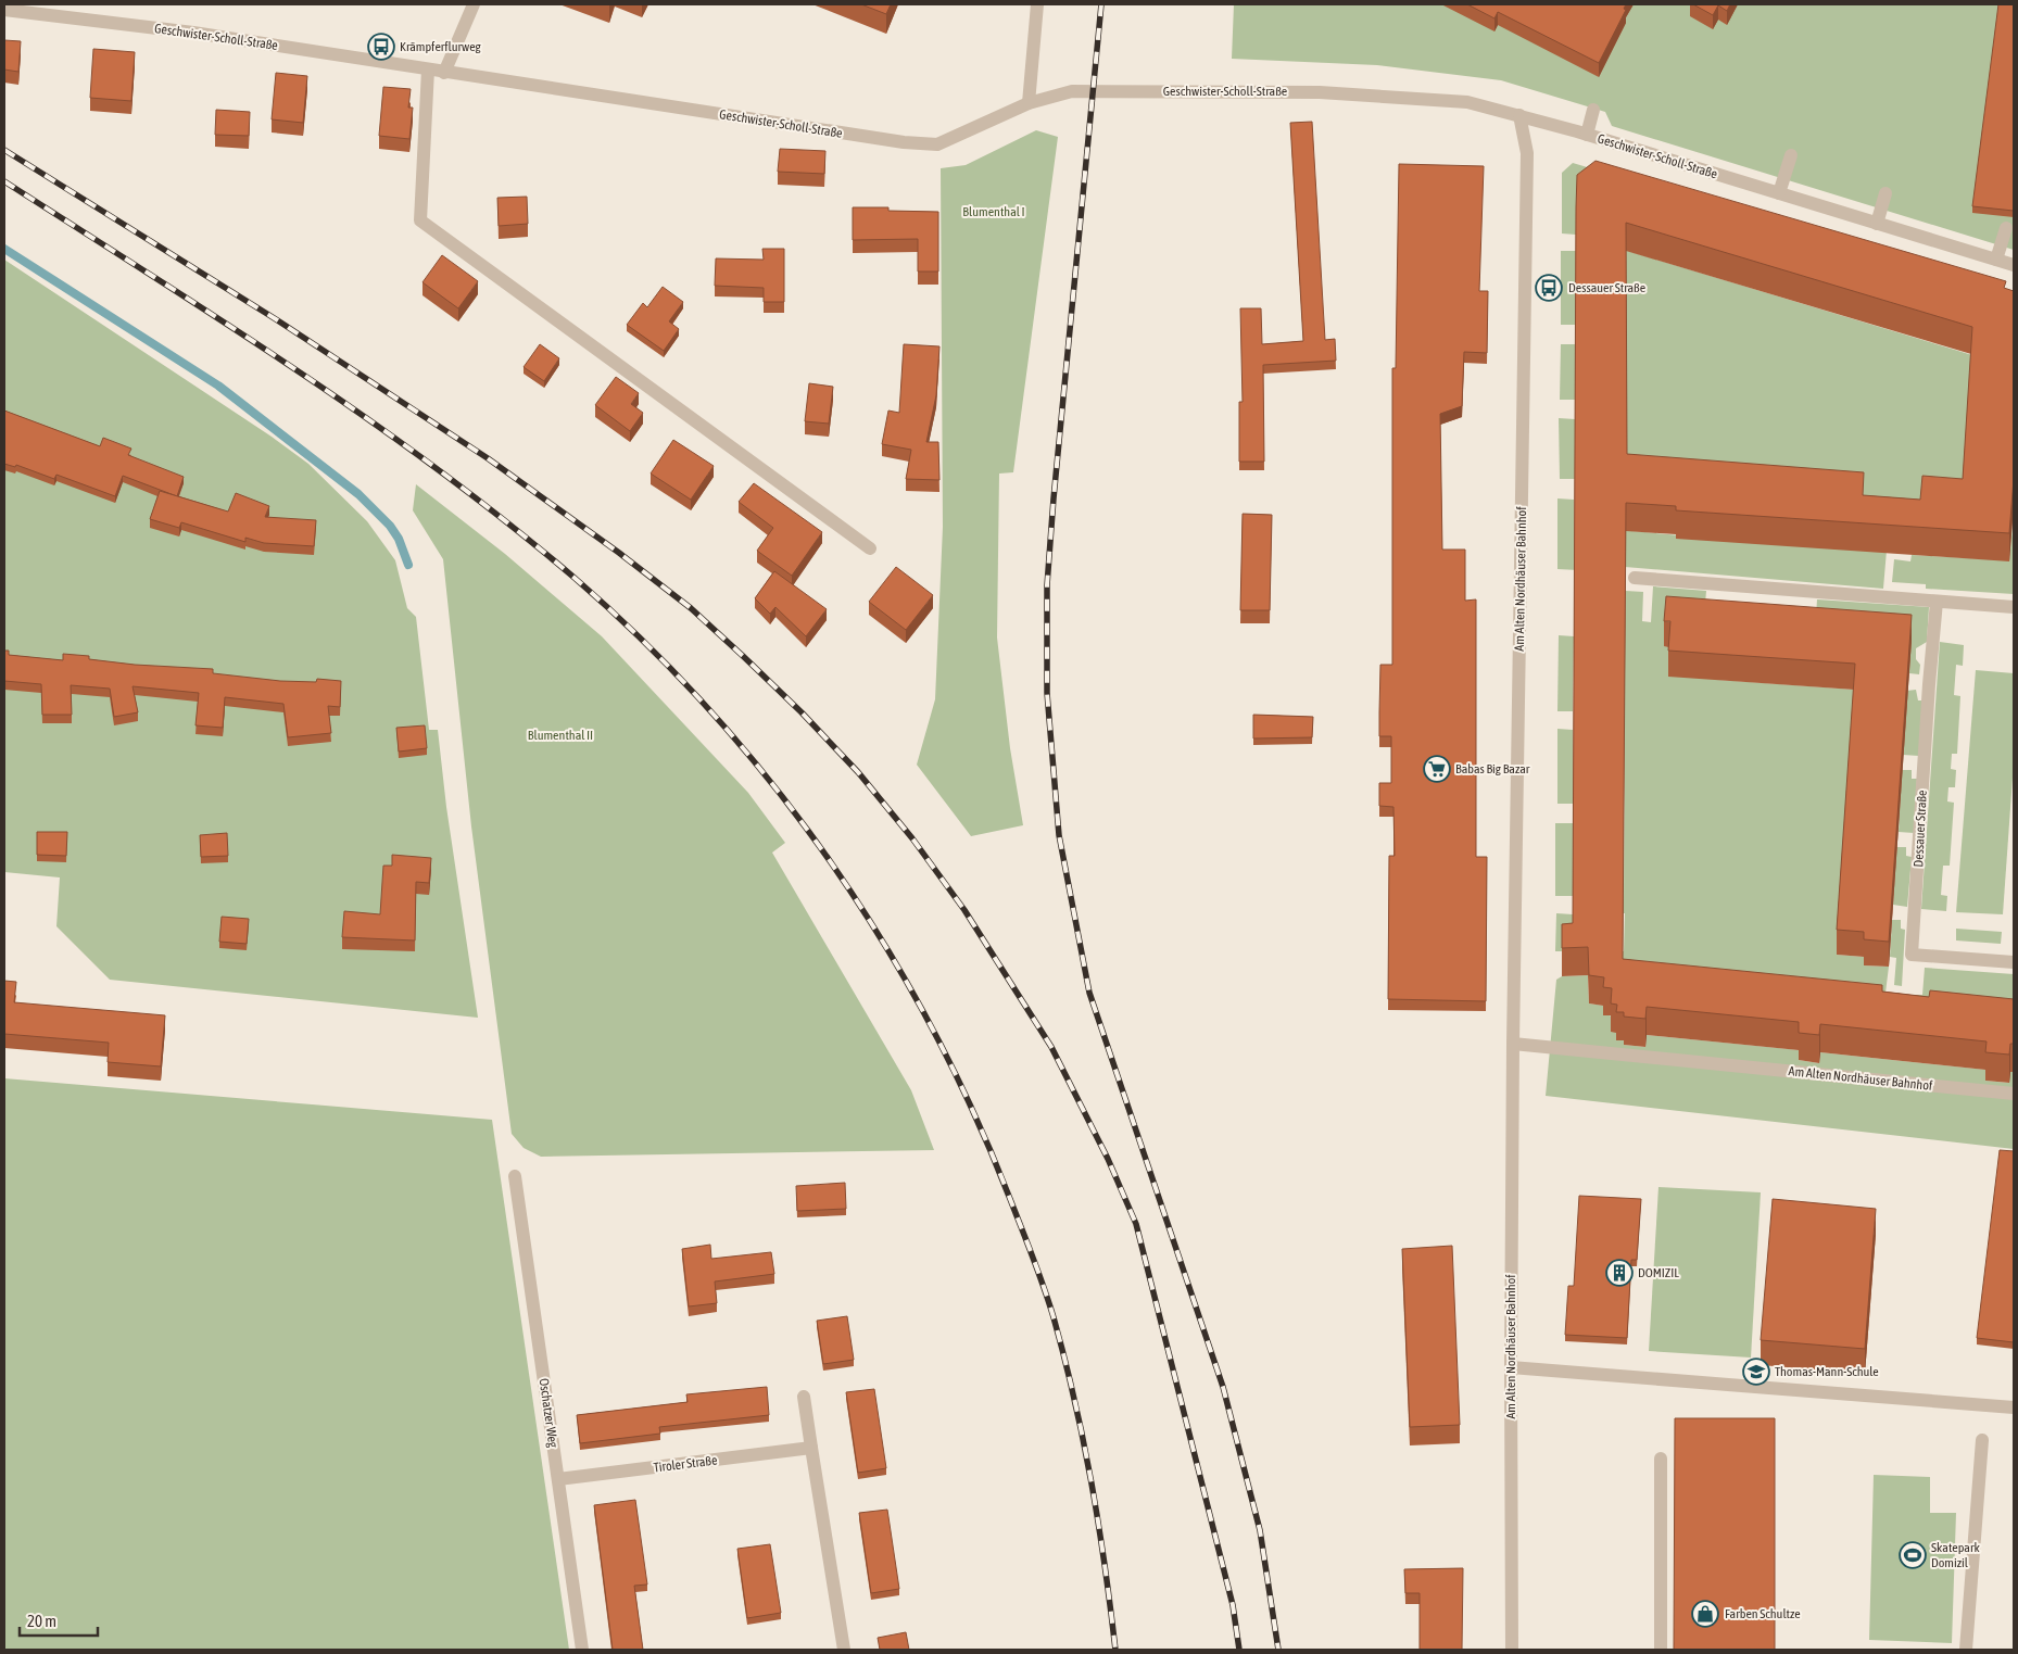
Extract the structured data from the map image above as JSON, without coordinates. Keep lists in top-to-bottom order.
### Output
{
  "streets": {
    "street": [
      "Geschwister-Scholl-Straße",
      "Am Alten Nordhäuser Bahnhof",
      "Dessauer Straße",
      "Oschatzer Weg",
      "Tiroler Straße"
    ]
  },
  "crossings": [
    ["Geschwister-Scholl-Straße", "Am Alten Nordhäuser Bahnhof"],
    ["Oschatzer Weg", "Tiroler Straße"]
  ],
  "parks": ["Blumenthal I", "Blumenthal II"],
  "places": {
    "bus stop": ["Krämpferflurweg", "Dessauer Straße"],
    "supermarket": ["Babas Big Bazar"],
    "building": ["DOMIZIL"],
    "school or university": ["Thomas-Mann-Schule"],
    "sports": ["Skatepark Domizil"],
    "shop": ["Farben Schultze"]
  },
  "scale_bar": "20 m"
}
